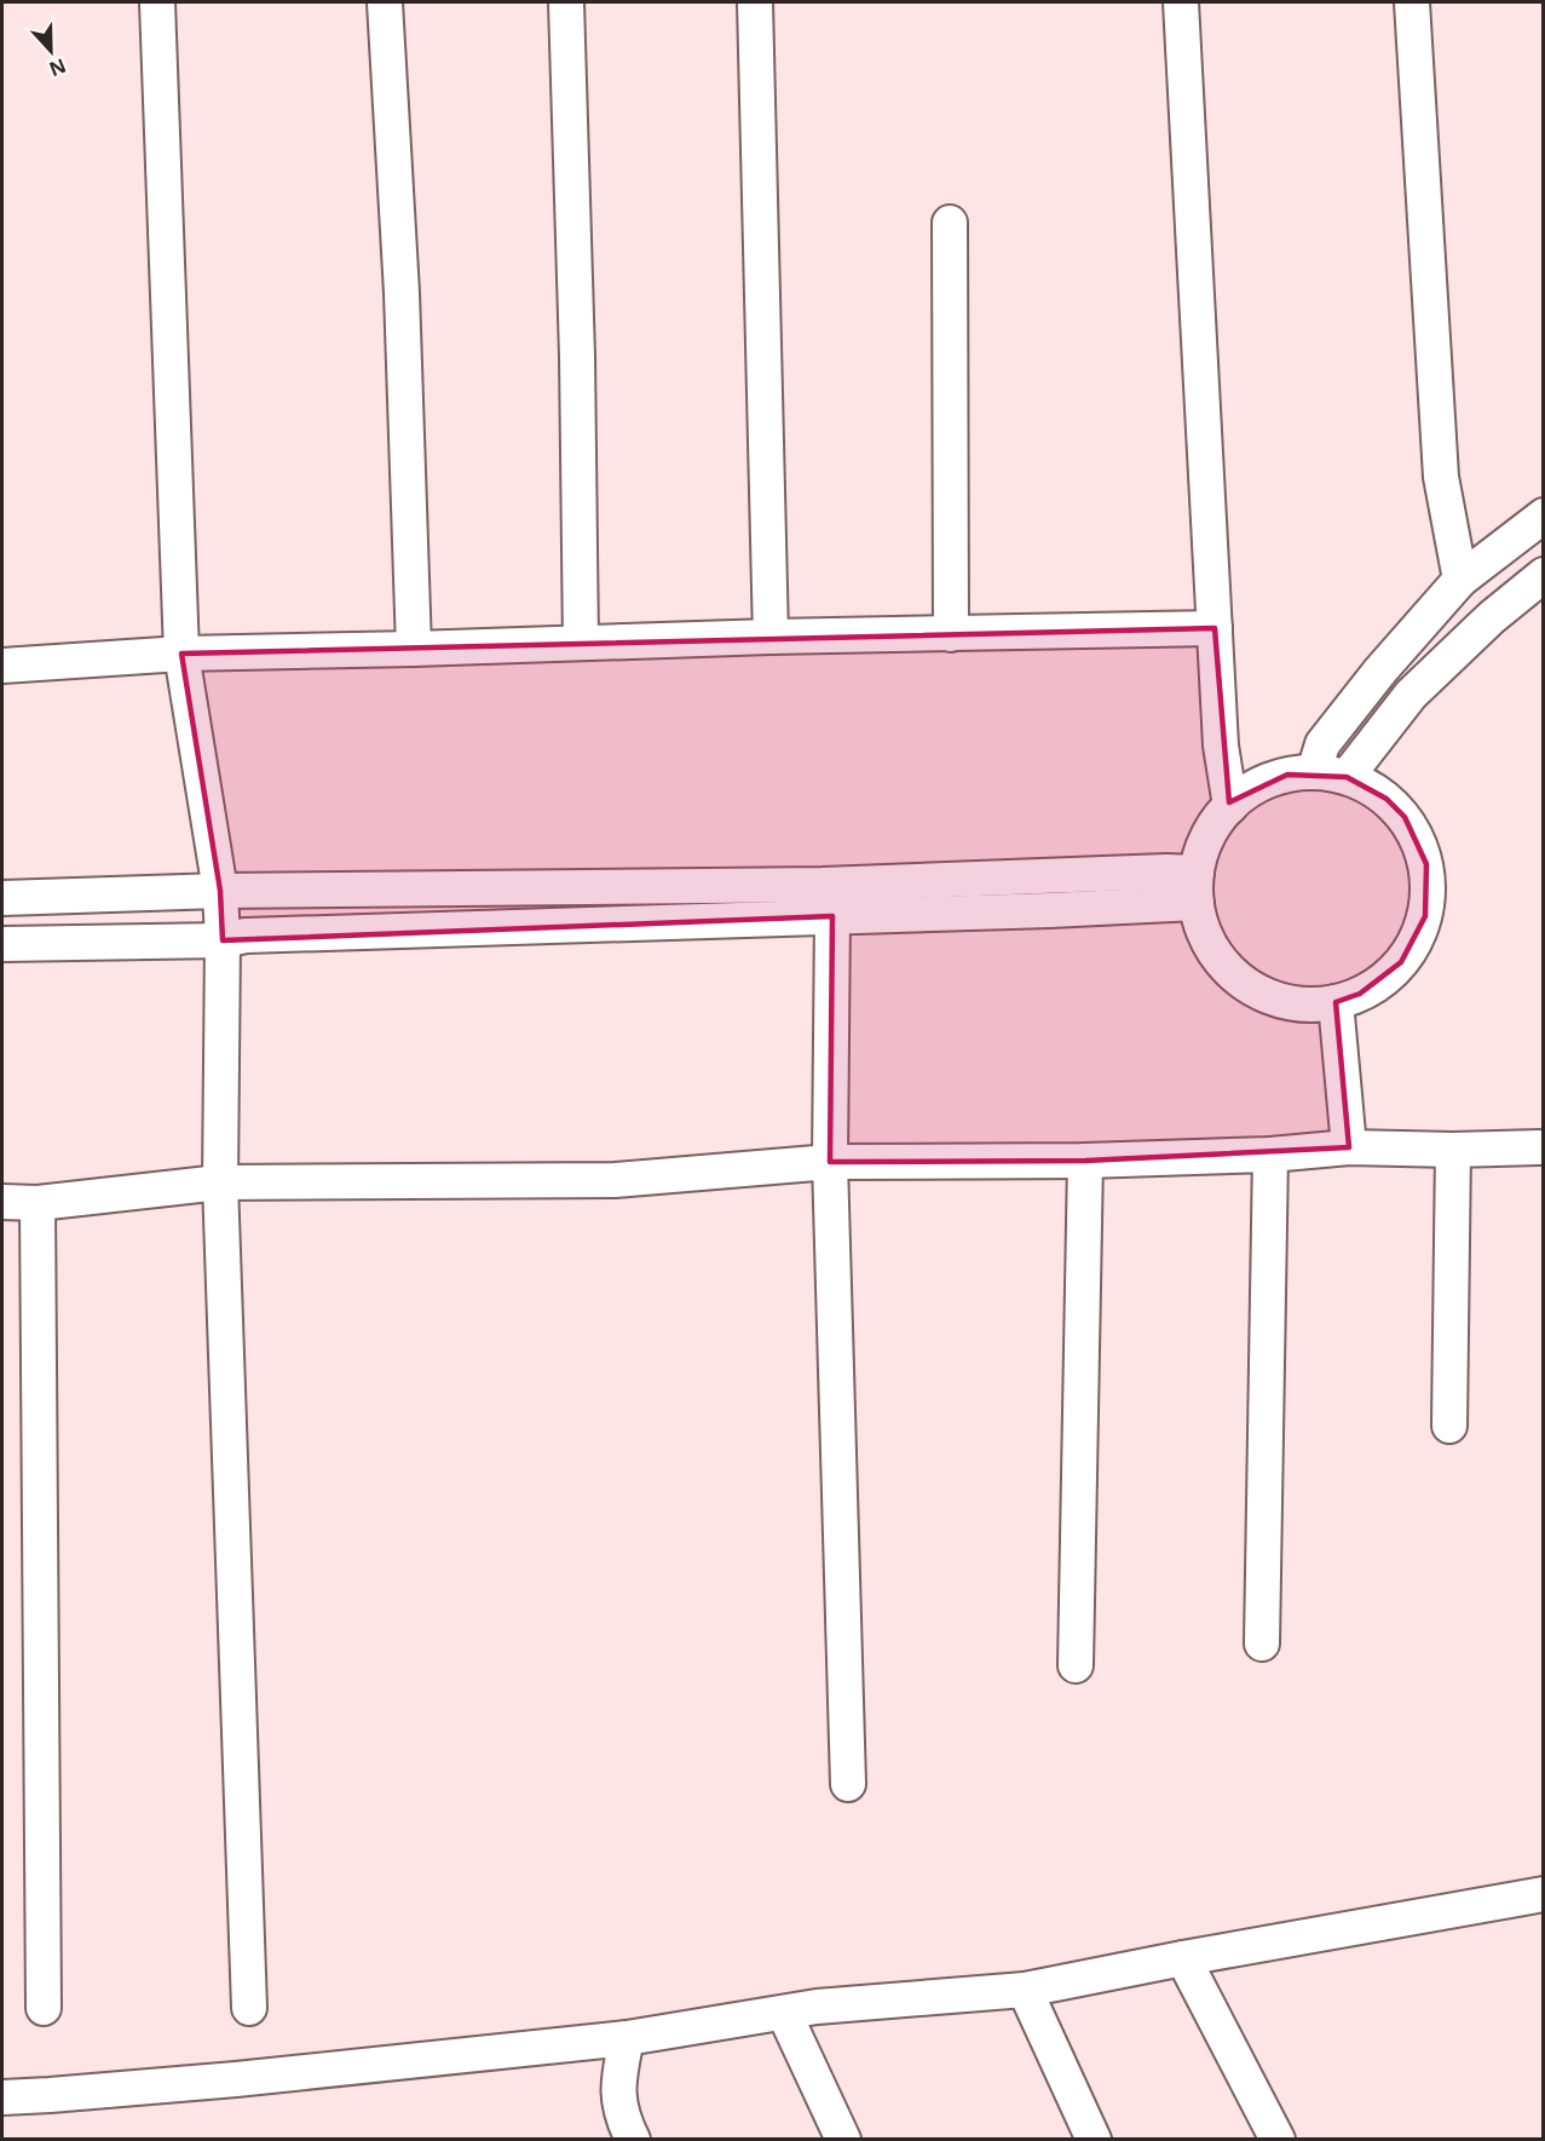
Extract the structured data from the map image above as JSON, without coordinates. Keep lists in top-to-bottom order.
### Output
{
  "north": "bottom"
}
